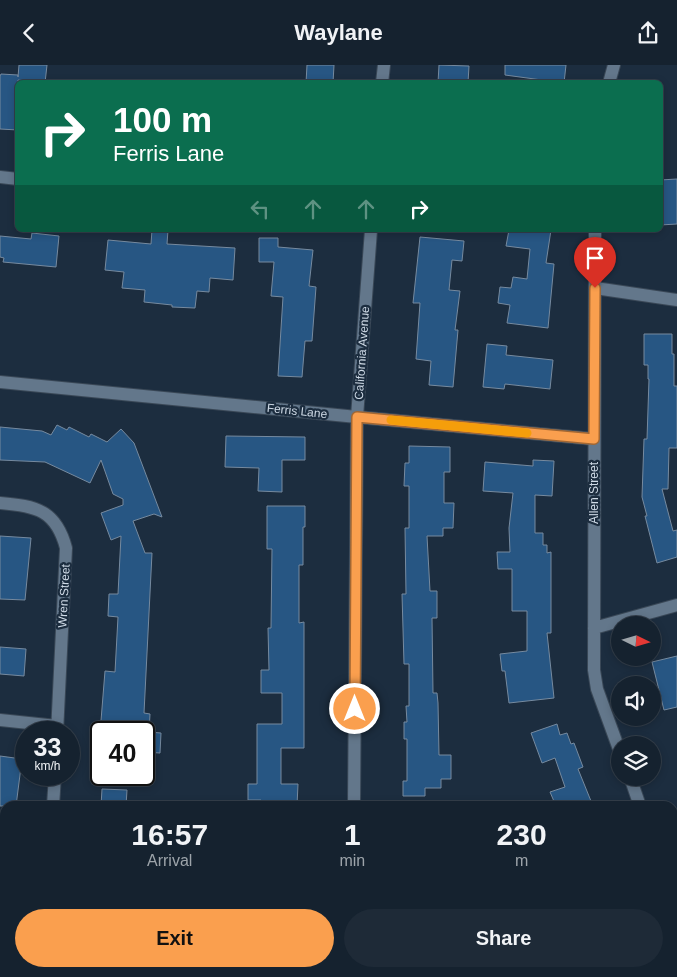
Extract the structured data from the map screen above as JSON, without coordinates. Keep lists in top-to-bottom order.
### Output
{
  "streets": {
    "street": [
      "California Avenue",
      "Ferris Lane",
      "Allen Street",
      "Wren Street"
    ]
  },
  "crossings": [
    ["California Avenue", "Ferris Lane"],
    ["Ferris Lane", "Allen Street"]
  ],
  "north": "right",
  "page": {
    "header": "Waylane",
    "turn": ["100 m", "Ferris Lane"],
    "speed": "33 km/h",
    "limit": "40",
    "eta": [
      "16:57",
      "Arrival",
      "1",
      "min",
      "230",
      "m"
    ],
    "buttons": ["Exit", "Share"]
  }
}
